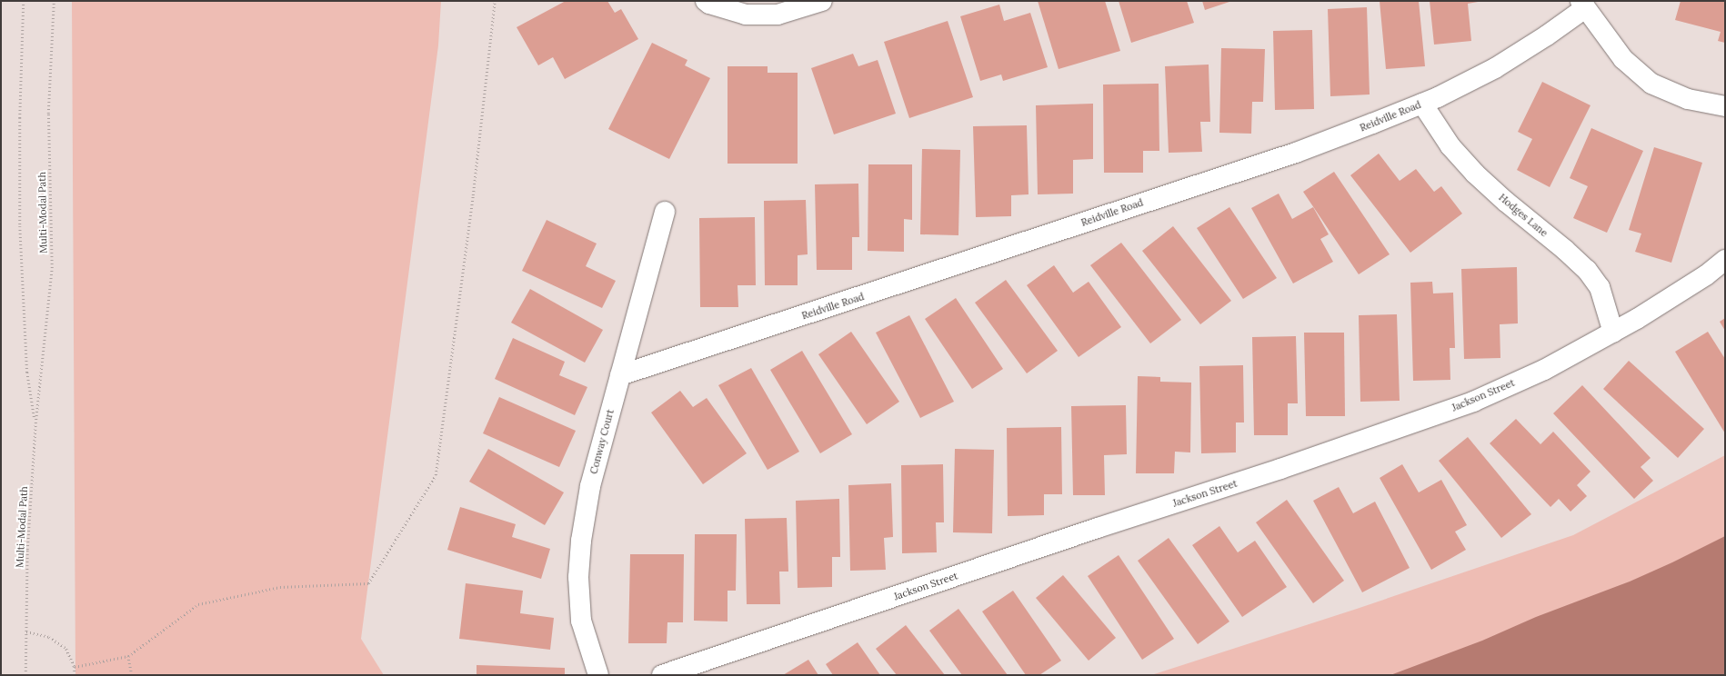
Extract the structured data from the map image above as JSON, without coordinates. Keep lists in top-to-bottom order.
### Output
{
  "streets": {
    "street": [
      "Reidville Road",
      "Hodges Lane",
      "Jackson Street",
      "Conway Court"
    ],
    "path": ["Multi-Modal Path"]
  },
  "crossings": [
    ["Reidville Road", "Hodges Lane"],
    ["Reidville Road", "Conway Court"],
    ["Hodges Lane", "Jackson Street"]
  ]
}
